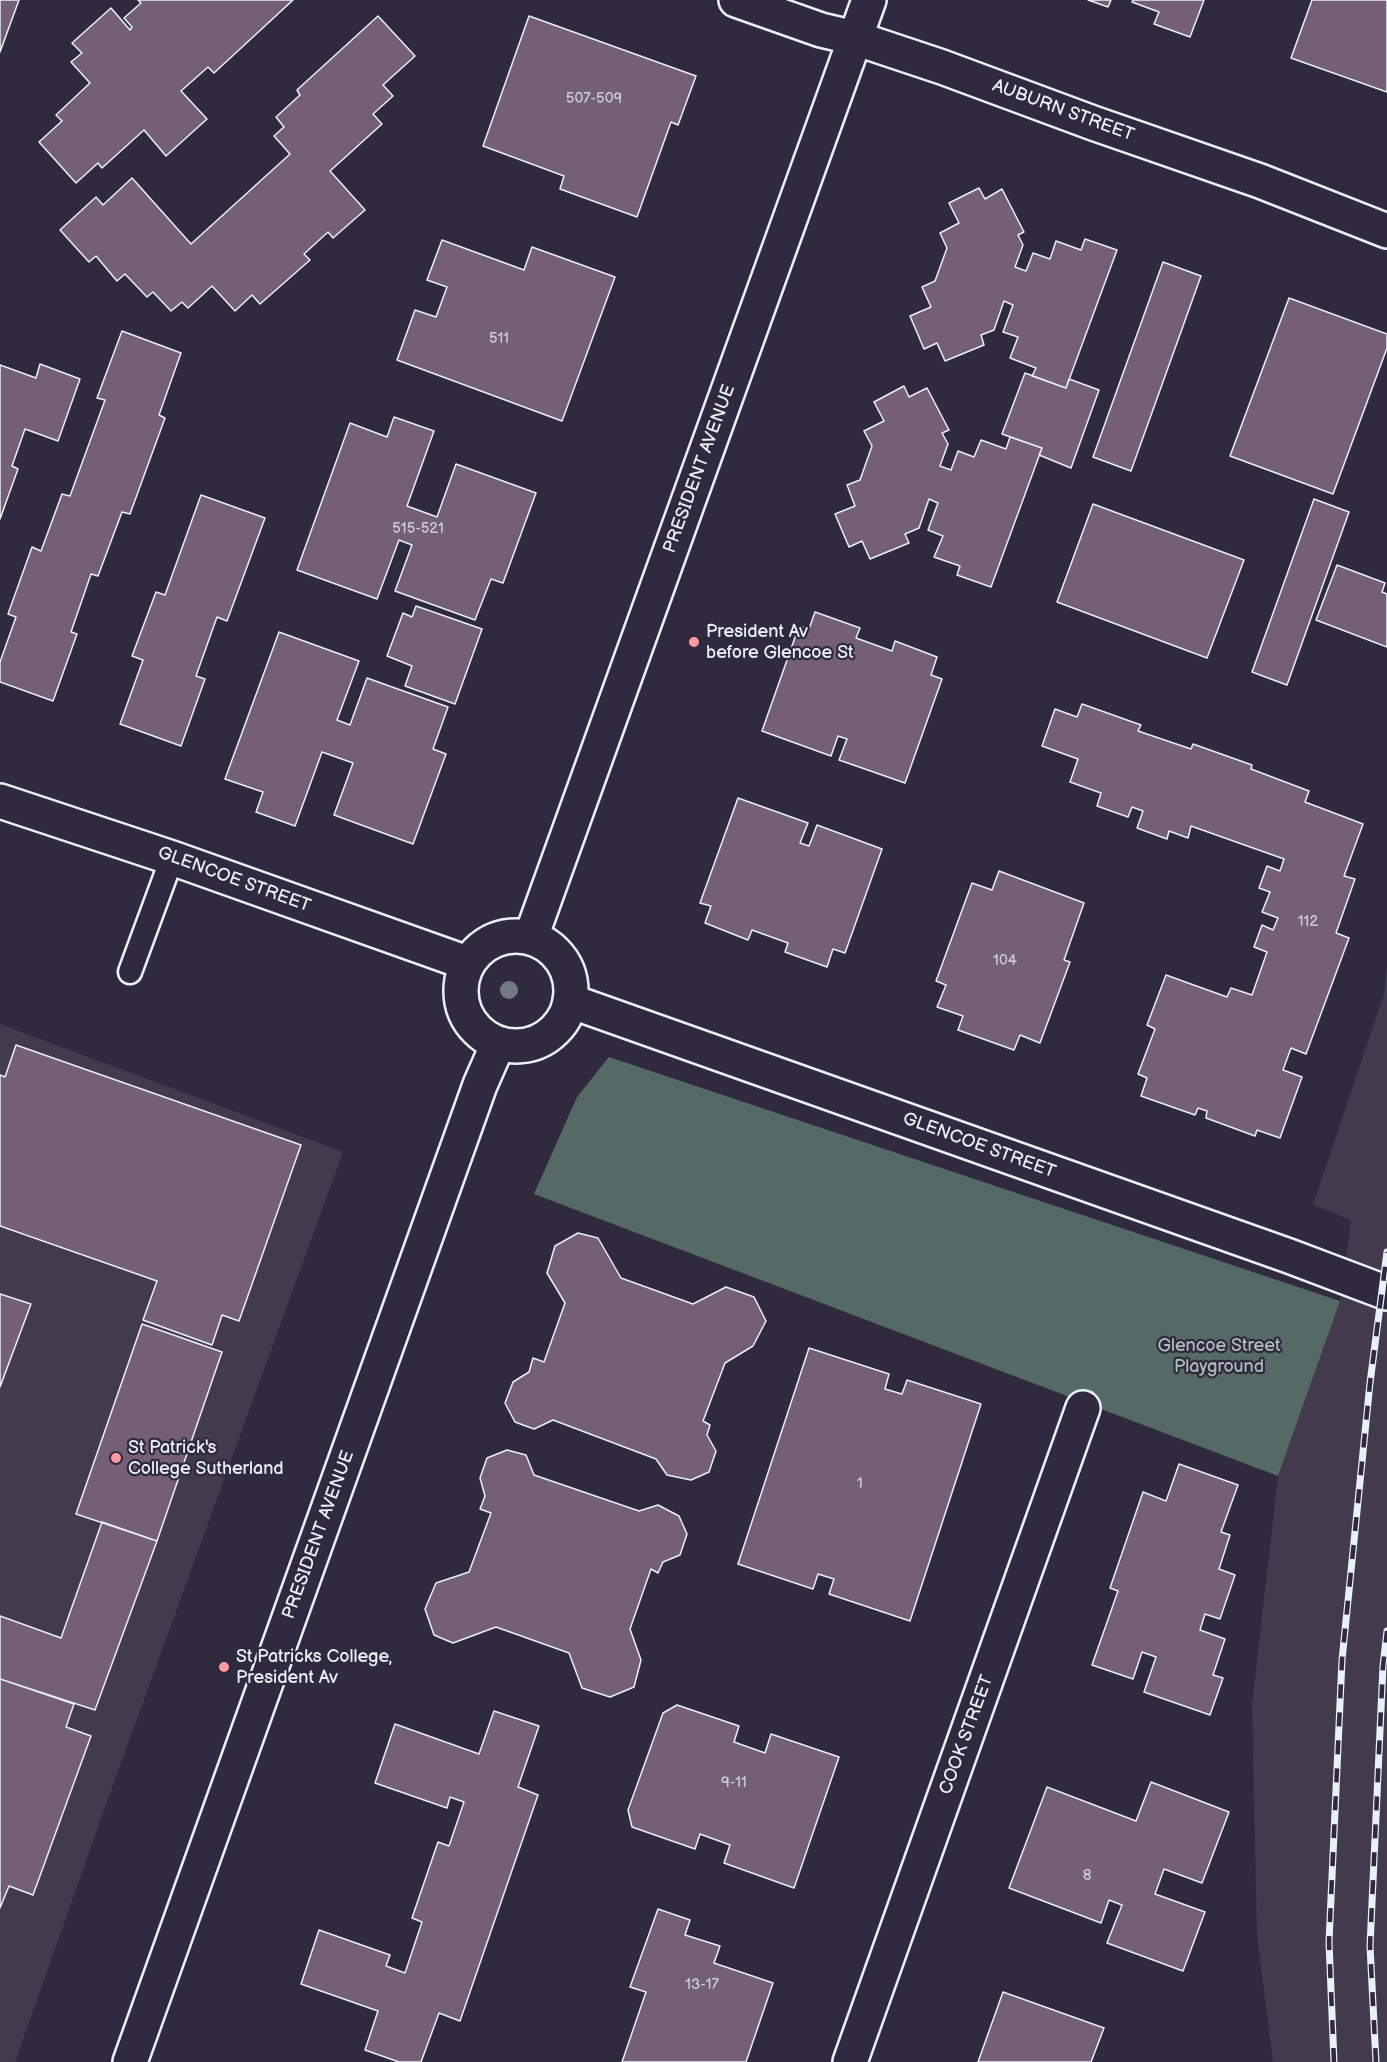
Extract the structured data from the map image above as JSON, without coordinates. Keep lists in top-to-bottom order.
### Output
{
  "streets": {
    "street": [
      "AUBURN STREET",
      "PRESIDENT AVENUE",
      "GLENCOE STREET",
      "COOK STREET"
    ]
  },
  "crossings": [
    ["AUBURN STREET", "PRESIDENT AVENUE"],
    ["PRESIDENT AVENUE", "GLENCOE STREET"]
  ],
  "parks": ["Glencoe Street Playground"],
  "places": ["President Av before Glencoe St", "St Patrick's College Sutherland", "St Patricks College, President Av"],
  "house_numbers": [
    "507-509",
    "511",
    "515-521",
    "112",
    "104",
    "1",
    "9-11",
    "8",
    "13-17"
  ]
}
